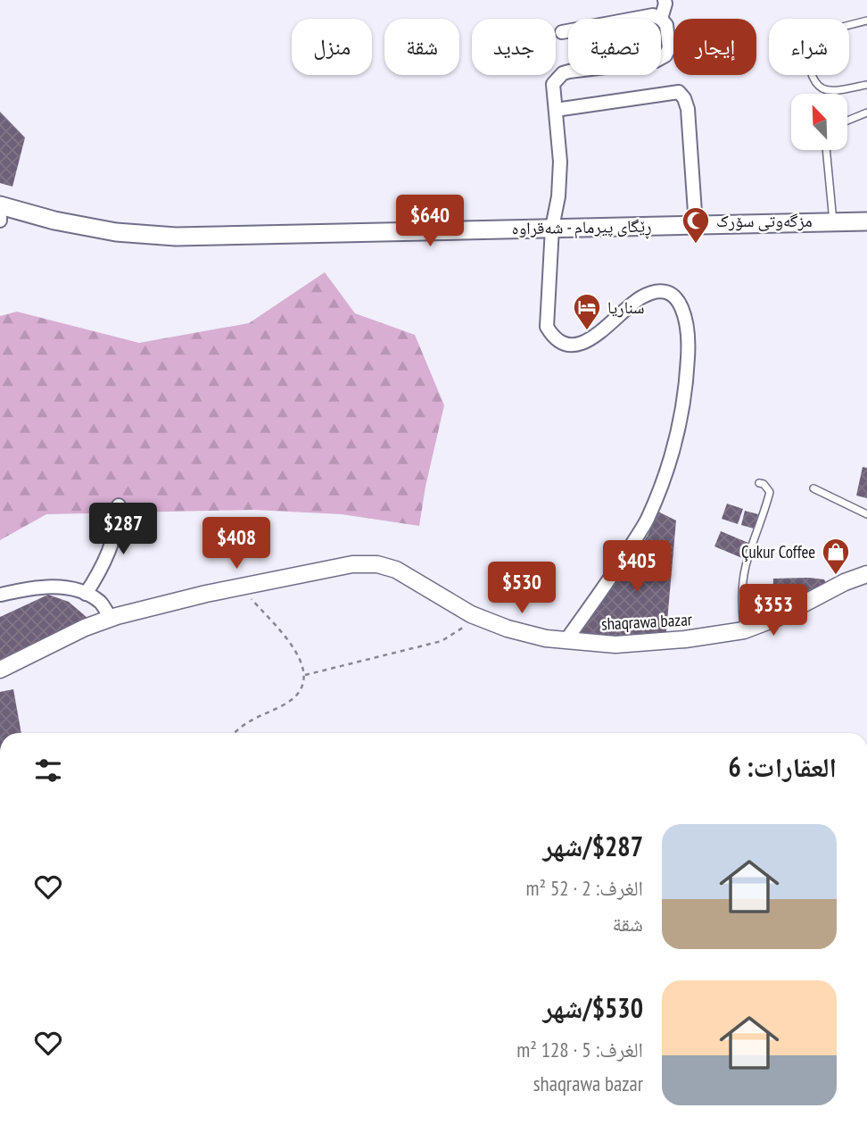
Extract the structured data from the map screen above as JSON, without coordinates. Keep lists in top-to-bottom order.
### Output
{
  "streets": {
    "main road": ["ڕێگای پیرمام - شەقراوە"],
    "street": ["shaqrawa bazar"]
  },
  "places": {
    "mosque": ["مزگەوتی سۆرک"],
    "hotel": ["سناريا"],
    "shop": ["Çukur Coffee"]
  },
  "north": "top left",
  "page": {
    "chip": [
      "شراء",
      "إيجار",
      "تصفية",
      "جديد",
      "شقة",
      "منزل"
    ],
    "price": [
      "$640",
      "$287",
      "$408",
      "$405",
      "$530",
      "$353"
    ],
    "heading": "العقارات: 6",
    "list": [
      {
        "name": "$287/شهر",
        "note": "الغرف: 2 · 52 m² · شقة"
      },
      {
        "name": "$530/شهر",
        "note": "الغرف: 5 · 128 m² · shaqrawa bazar"
      }
    ]
  }
}
